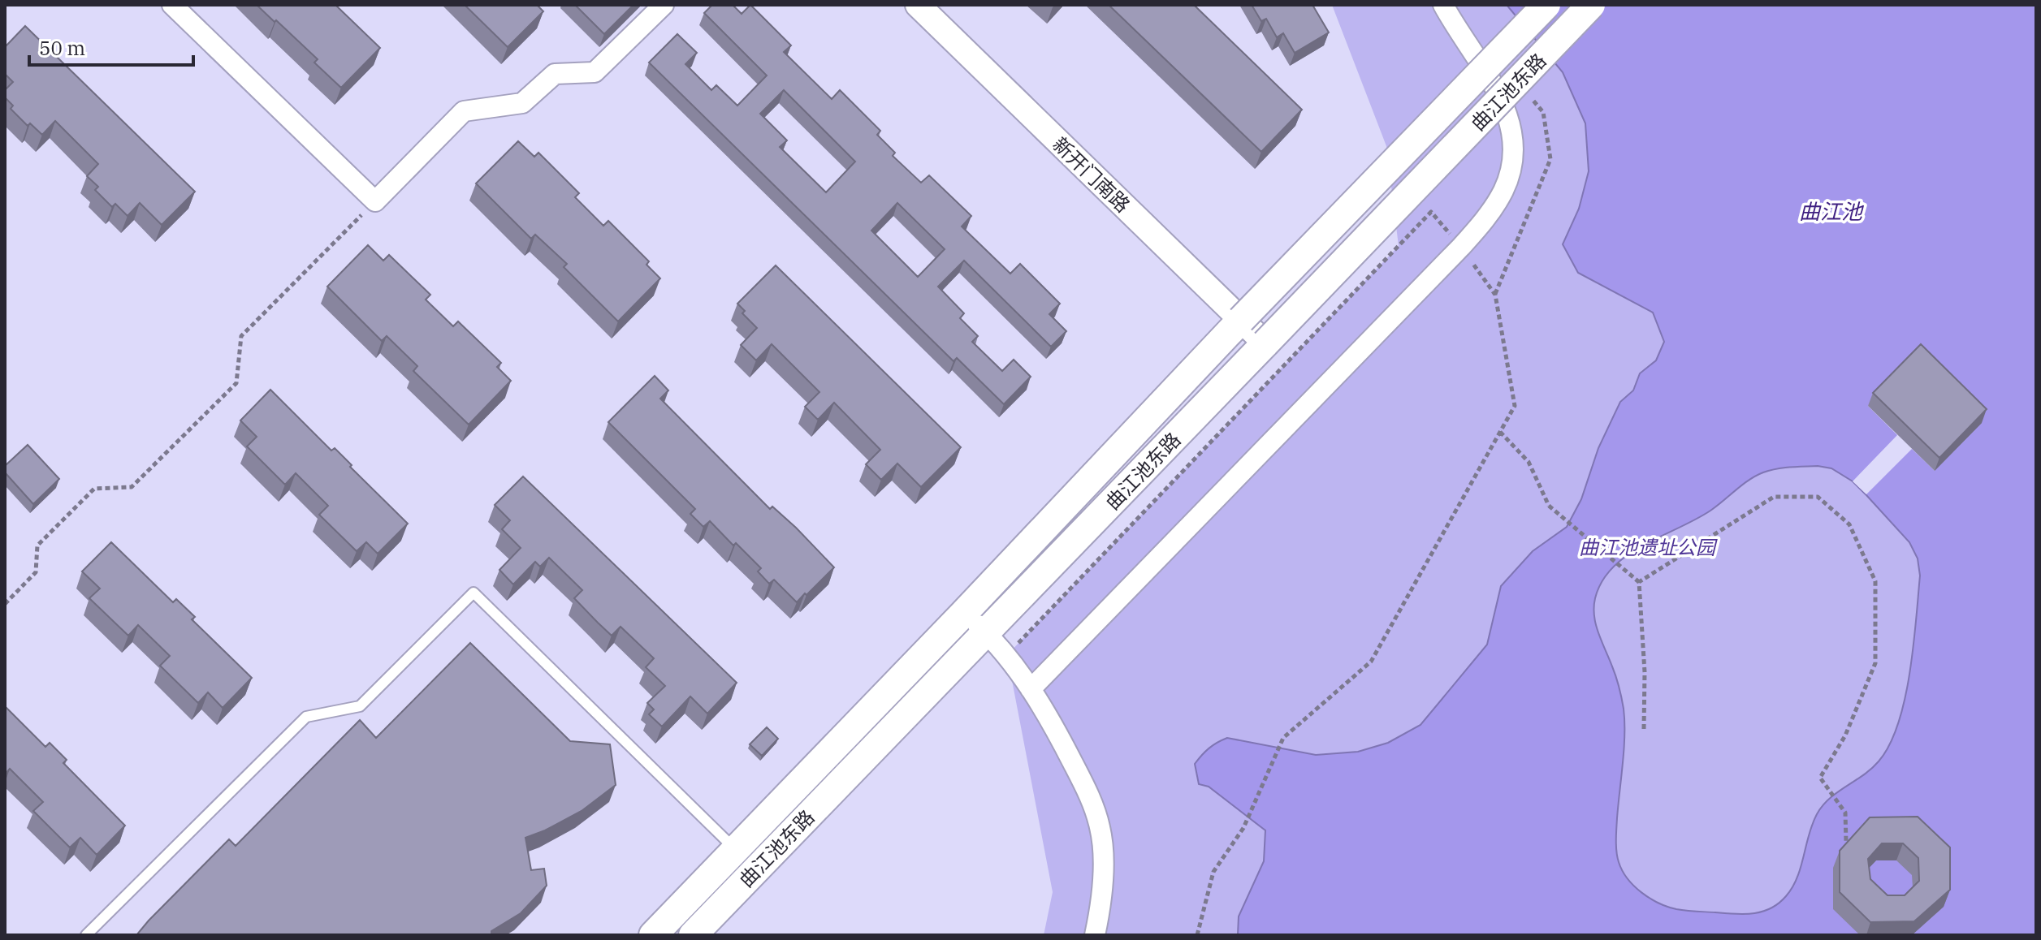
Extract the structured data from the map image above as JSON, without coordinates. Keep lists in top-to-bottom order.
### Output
{
  "streets": {
    "main road": ["曲江池东路"],
    "street": ["新开门南路"]
  },
  "crossings": [
    ["曲江池东路", "新开门南路"]
  ],
  "water": ["曲江池"],
  "parks": ["曲江池遗址公园"],
  "scale_bar": "50 m"
}
